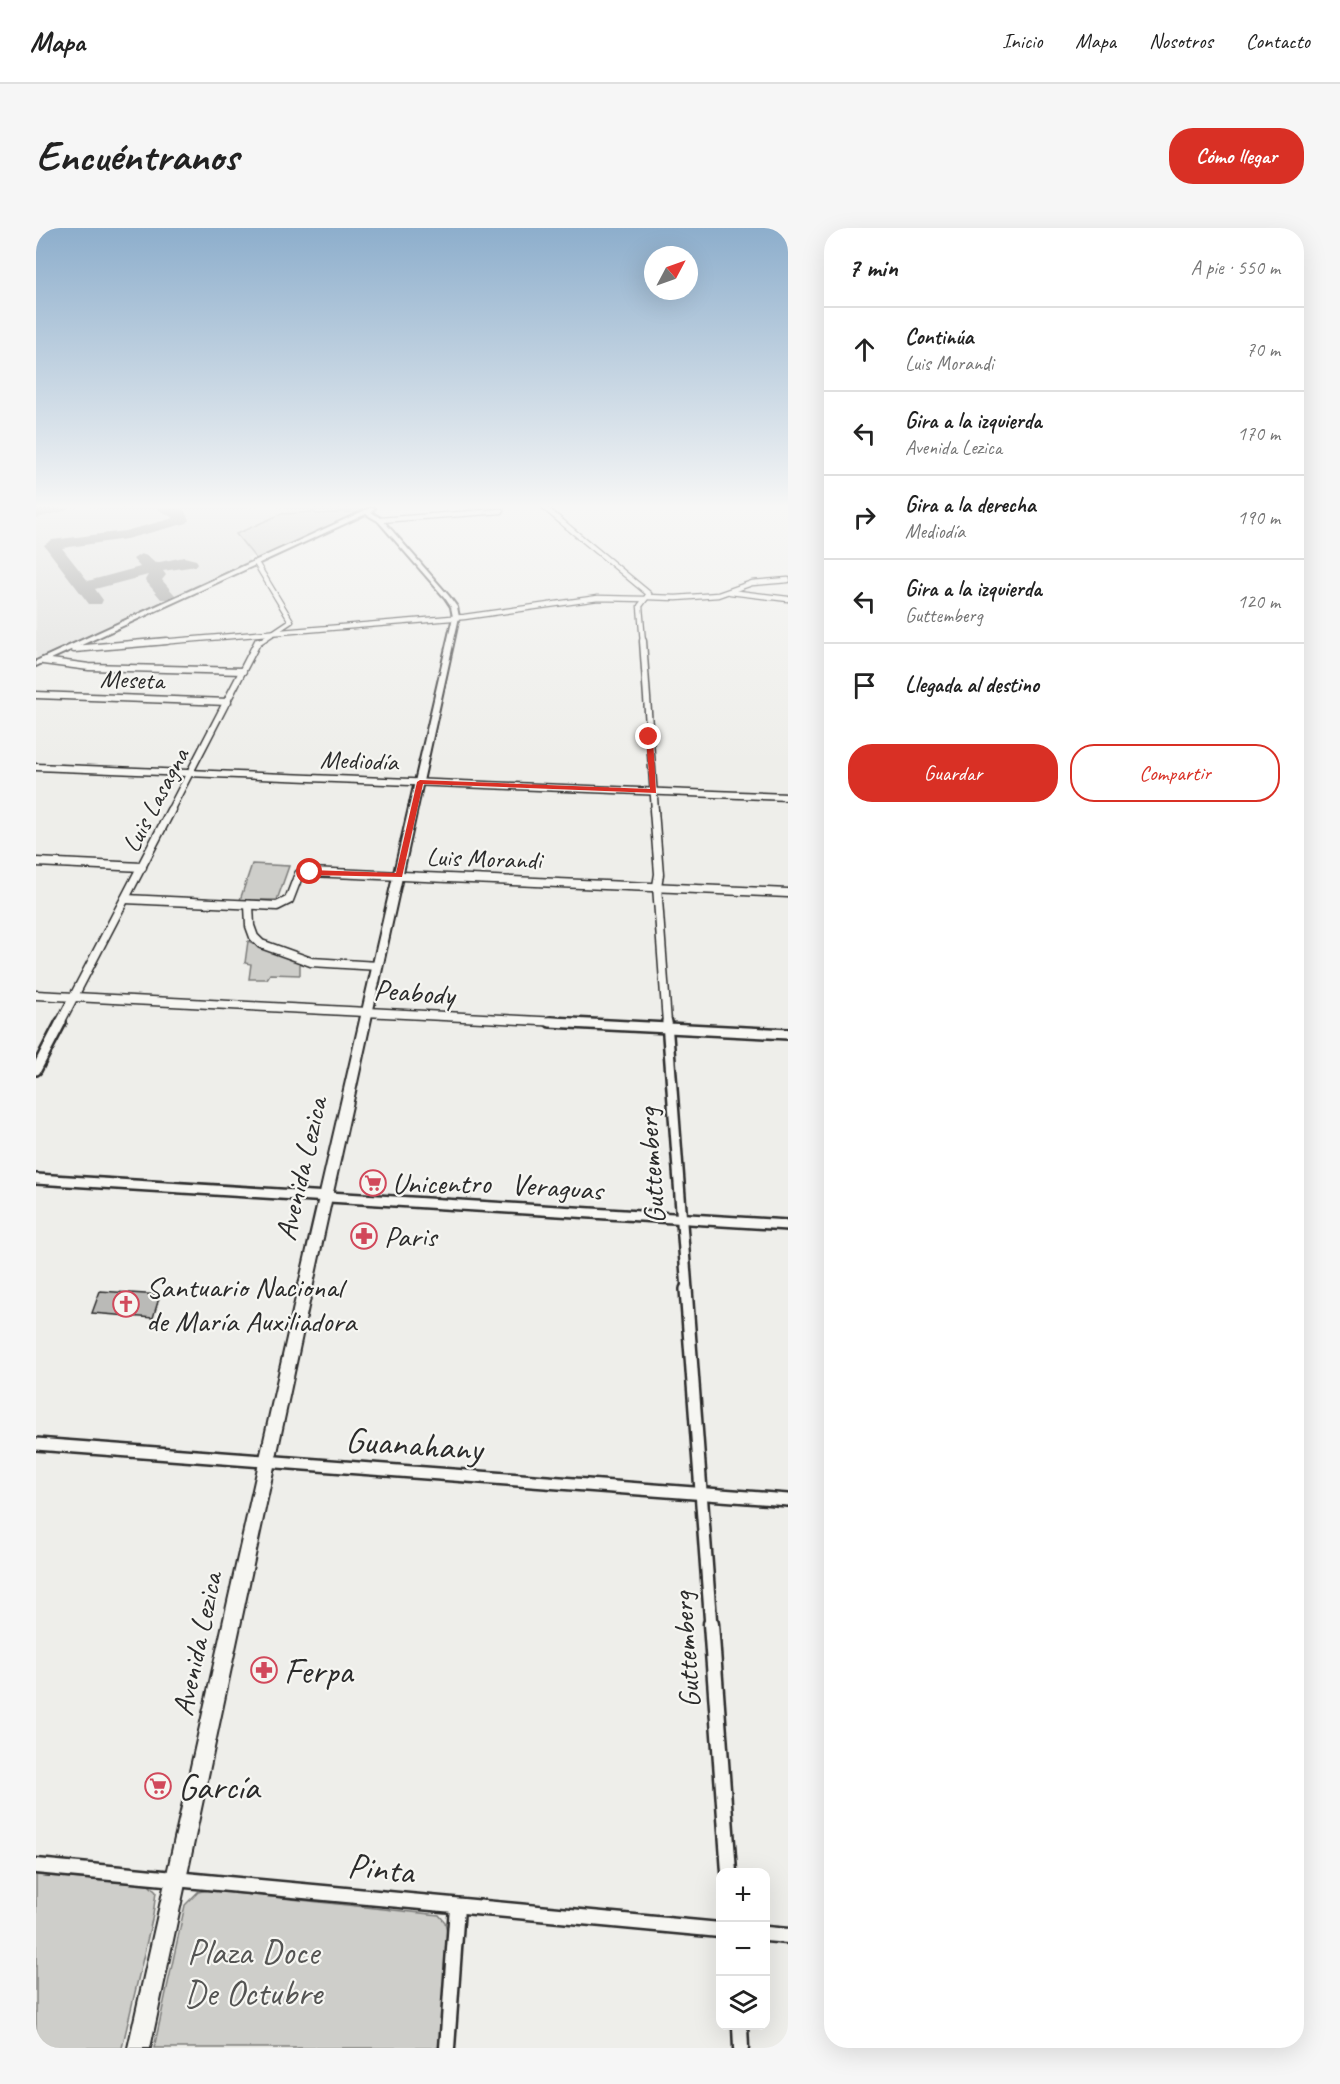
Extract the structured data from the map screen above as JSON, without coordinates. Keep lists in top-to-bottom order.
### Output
{
  "streets": {
    "street": [
      "Meseta",
      "Mediodía",
      "Luis Lasagna",
      "Luis Morandi",
      "Peabody",
      "Guttemberg",
      "Avenida Lezica",
      "Veraguas",
      "Guanahany",
      "Pinta"
    ]
  },
  "crossings": [
    ["Meseta", "Luis Lasagna"],
    ["Mediodía", "Luis Lasagna"],
    ["Mediodía", "Guttemberg"],
    ["Mediodía", "Avenida Lezica"],
    ["Luis Lasagna", "Luis Morandi"],
    ["Luis Lasagna", "Peabody"],
    ["Luis Morandi", "Guttemberg"],
    ["Luis Morandi", "Avenida Lezica"],
    ["Peabody", "Guttemberg"],
    ["Peabody", "Avenida Lezica"],
    ["Guttemberg", "Veraguas"],
    ["Guttemberg", "Guanahany"],
    ["Avenida Lezica", "Veraguas"],
    ["Avenida Lezica", "Guanahany"],
    ["Avenida Lezica", "Pinta"]
  ],
  "parks": ["Plaza Doce De Octubre"],
  "places": {
    "supermarket": ["Unicentro", "García"],
    "pharmacy": ["Paris", "Ferpa"],
    "church": ["Santuario Nacional de María Auxiliadora"]
  },
  "north": "top right",
  "page": {
    "header": "Mapa",
    "nav": [
      "Inicio",
      "Mapa",
      "Nosotros",
      "Contacto"
    ],
    "buttons": [
      "Cómo llegar",
      ["Guardar", "Compartir"]
    ],
    "title": "Encuéntranos",
    "heading": ["7 min", "A pie · 550 m"],
    "list": [
      ["Continúa", "Luis Morandi", "70 m"],
      ["Gira a la izquierda", "Avenida Lezica", "170 m"],
      ["Gira a la derecha", "Mediodía", "190 m"],
      ["Gira a la izquierda", "Guttemberg", "120 m"],
      "Llegada al destino"
    ],
    "map_buttons": ["+", "−"]
  }
}
